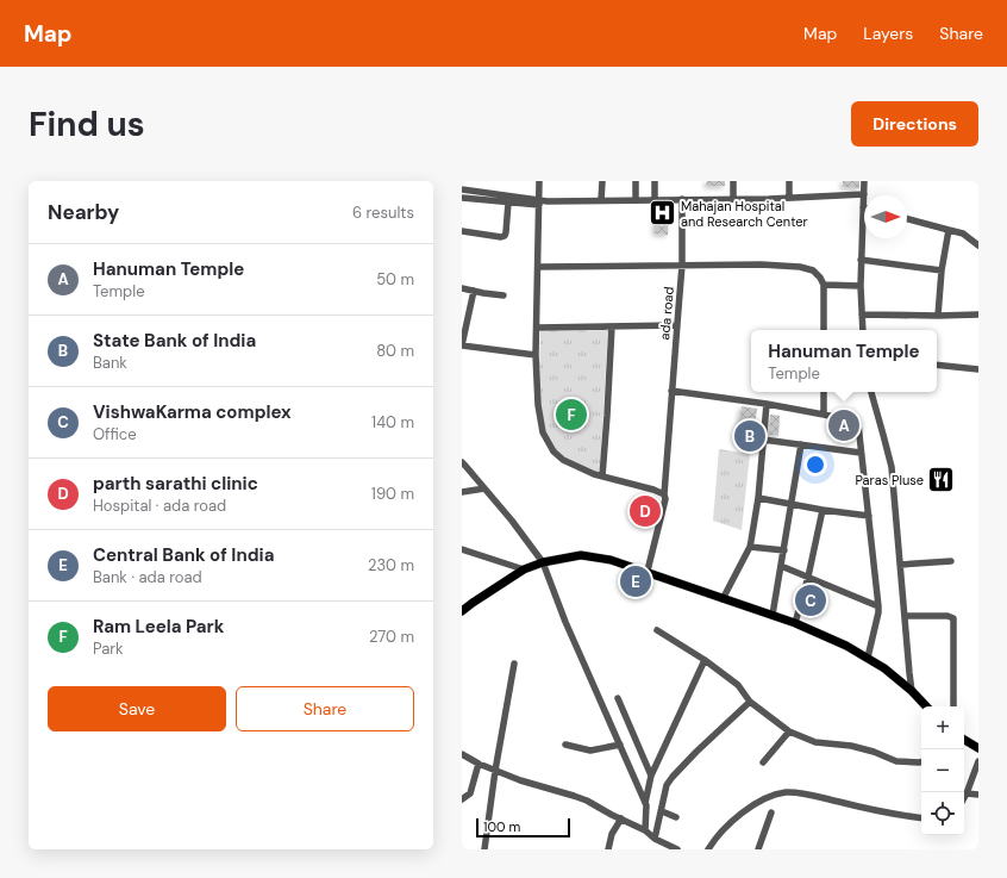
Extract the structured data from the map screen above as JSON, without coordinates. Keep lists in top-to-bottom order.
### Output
{
  "streets": {
    "street": ["ada road"]
  },
  "places": {
    "hospital": ["Mahajan Hospital and Research Center"],
    "restaurant": ["Paras Pluse"]
  },
  "scale_bar": "100 m",
  "north": "right",
  "page": {
    "header": "Map",
    "nav": ["Map", "Layers", "Share"],
    "buttons": [
      "Directions",
      ["Save", "Share"]
    ],
    "title": "Find us",
    "heading": ["Nearby", "6 results"],
    "list": [
      {
        "mark": "A",
        "name": "Hanuman Temple",
        "note": "Temple",
        "value": "50 m"
      },
      {
        "mark": "B",
        "name": "State Bank of India",
        "note": "Bank",
        "value": "80 m"
      },
      {
        "mark": "C",
        "name": "VishwaKarma complex",
        "note": "Office",
        "value": "140 m"
      },
      {
        "mark": "D",
        "name": "parth sarathi clinic",
        "note": "Hospital · ada road",
        "value": "190 m"
      },
      {
        "mark": "E",
        "name": "Central Bank of India",
        "note": "Bank · ada road",
        "value": "230 m"
      },
      {
        "mark": "F",
        "name": "Ram Leela Park",
        "note": "Park",
        "value": "270 m"
      }
    ],
    "popup": ["Hanuman Temple", "Temple"],
    "pins": [
      "F",
      "A",
      "B",
      "D",
      "E",
      "C"
    ],
    "map_buttons": ["+", "−"],
    "scale": "100 m"
  }
}
